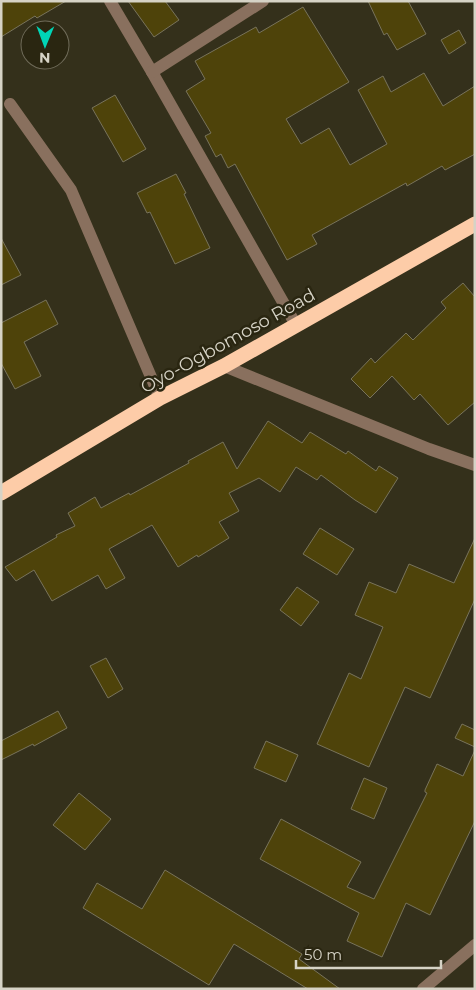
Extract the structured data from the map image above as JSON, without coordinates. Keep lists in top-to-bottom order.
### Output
{
  "streets": {
    "highway": ["Oyo-Ogbomoso Road"]
  },
  "scale_bar": "50 m",
  "north": "bottom"
}
